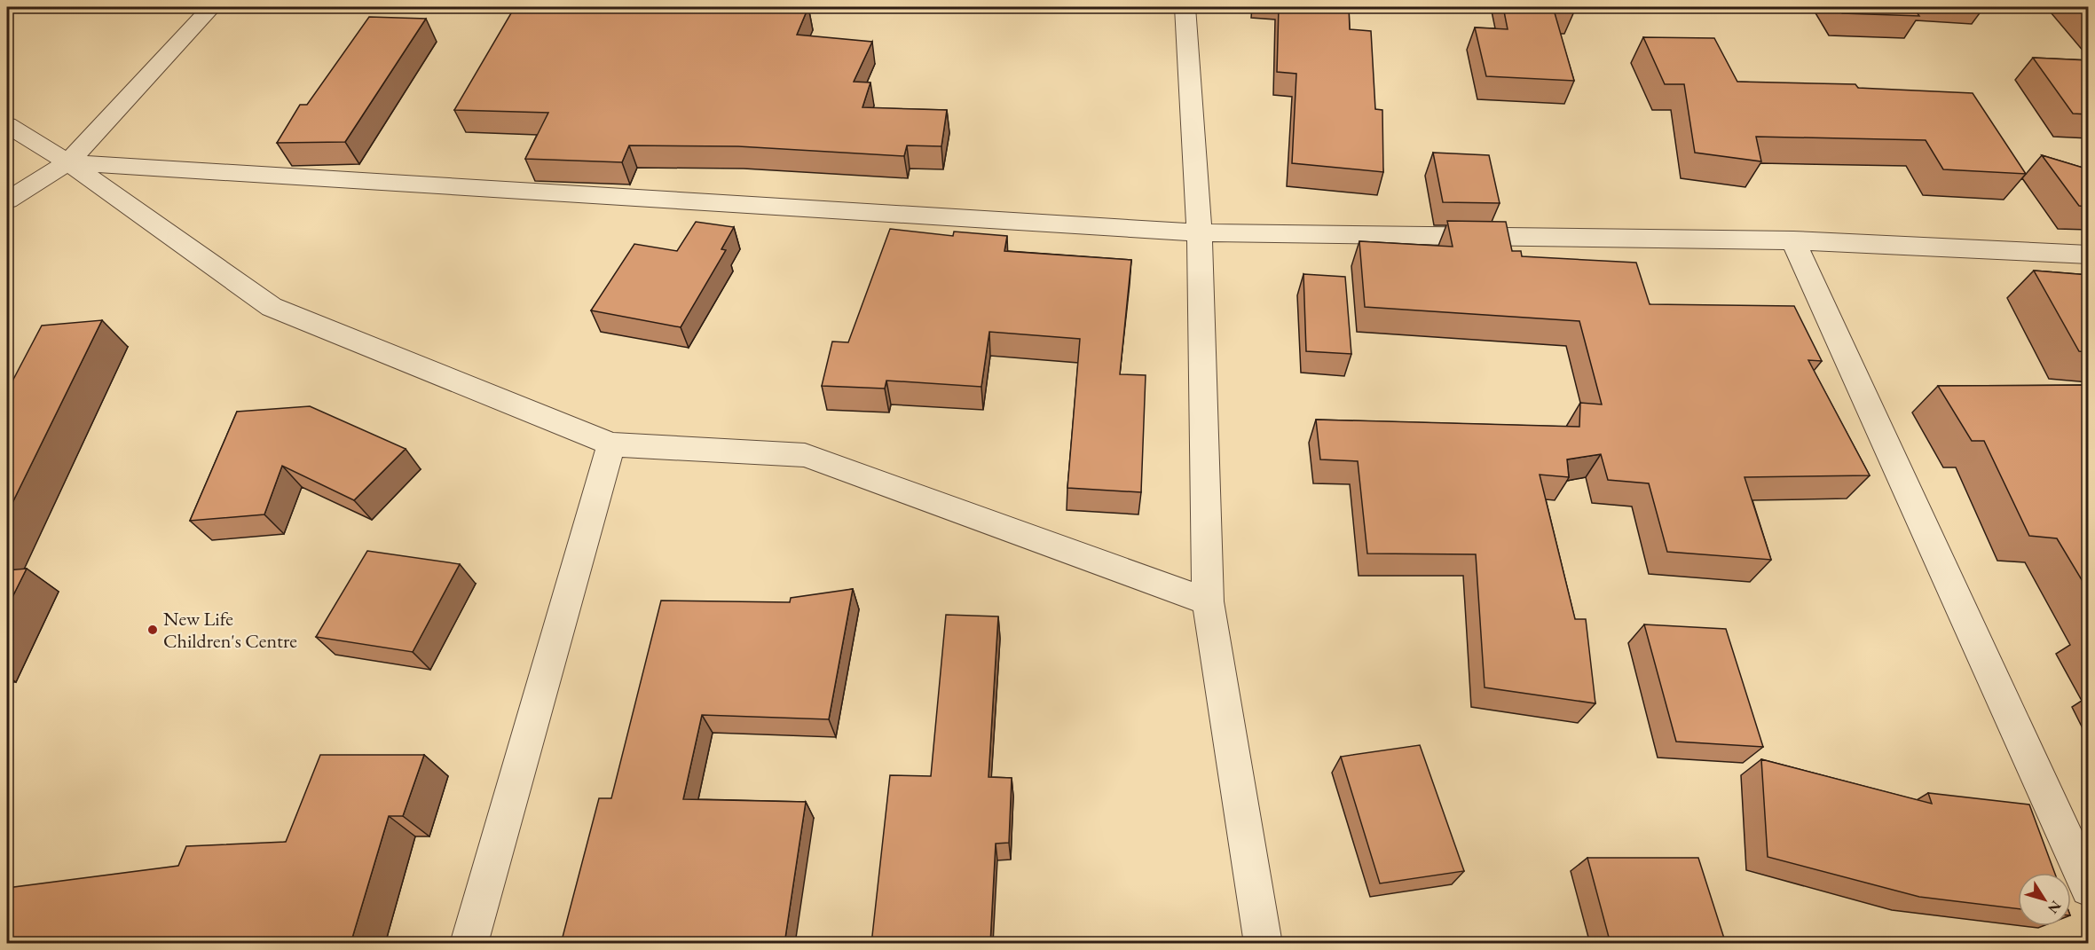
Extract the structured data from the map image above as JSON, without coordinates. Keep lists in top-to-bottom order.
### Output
{
  "places": ["New Life Children's Centre"],
  "north": "bottom right"
}
